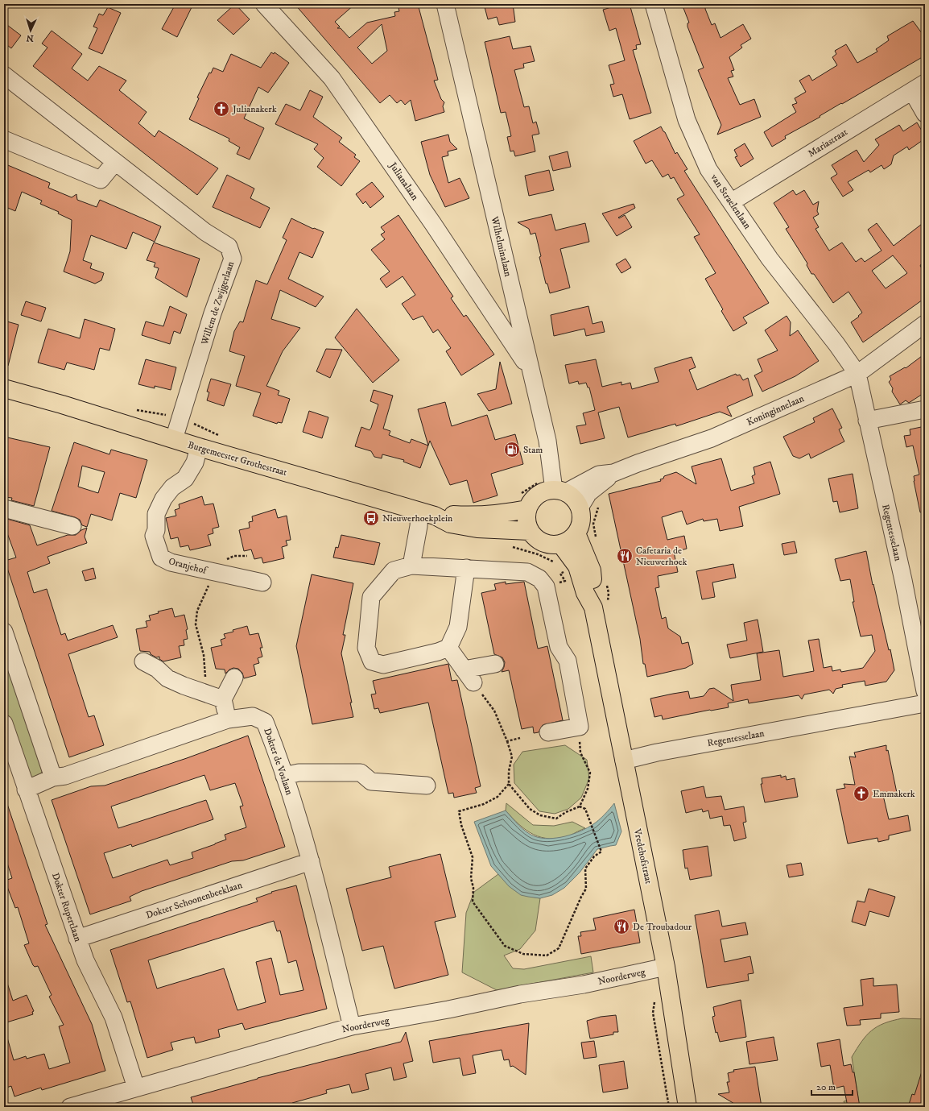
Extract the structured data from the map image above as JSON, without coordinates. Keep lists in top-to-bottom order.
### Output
{
  "streets": {
    "main road": ["Burgemeester Grothestraat", "Vredehofstraat"],
    "street": [
      "Mariastraat",
      "Julianalaan",
      "van Straelenlaan",
      "Wilhelminalaan",
      "Willem de Zwijgerlaan",
      "Koninginnelaan",
      "Regentesselaan",
      "Oranjehof",
      "Dokter de Voslaan",
      "Dokter Schoonenbeeklaan",
      "Dokter Rupertlaan",
      "Noorderweg"
    ]
  },
  "crossings": [
    ["Mariastraat", "van Straelenlaan"],
    ["Julianalaan", "Wilhelminalaan"],
    ["van Straelenlaan", "Koninginnelaan"],
    ["van Straelenlaan", "Regentesselaan"],
    ["Wilhelminalaan", "Koninginnelaan"],
    ["Wilhelminalaan", "Vredehofstraat"],
    ["Willem de Zwijgerlaan", "Burgemeester Grothestraat"],
    ["Koninginnelaan", "Regentesselaan"],
    ["Koninginnelaan", "Vredehofstraat"],
    ["Burgemeester Grothestraat", "Oranjehof"],
    ["Regentesselaan", "Vredehofstraat"],
    ["Dokter de Voslaan", "Dokter Schoonenbeeklaan"],
    ["Dokter de Voslaan", "Dokter Rupertlaan"],
    ["Dokter de Voslaan", "Noorderweg"],
    ["Vredehofstraat", "Noorderweg"],
    ["Dokter Schoonenbeeklaan", "Dokter Rupertlaan"],
    ["Dokter Rupertlaan", "Noorderweg"]
  ],
  "places": {
    "church": ["Julianakerk", "Emmakerk"],
    "fuel station": ["Stam"],
    "bus stop": ["Nieuwerhoekplein"],
    "restaurant": ["Cafetaria de Nieuwerhoek", "De Troubadour"]
  },
  "scale_bar": "20 m",
  "north": "bottom"
}
